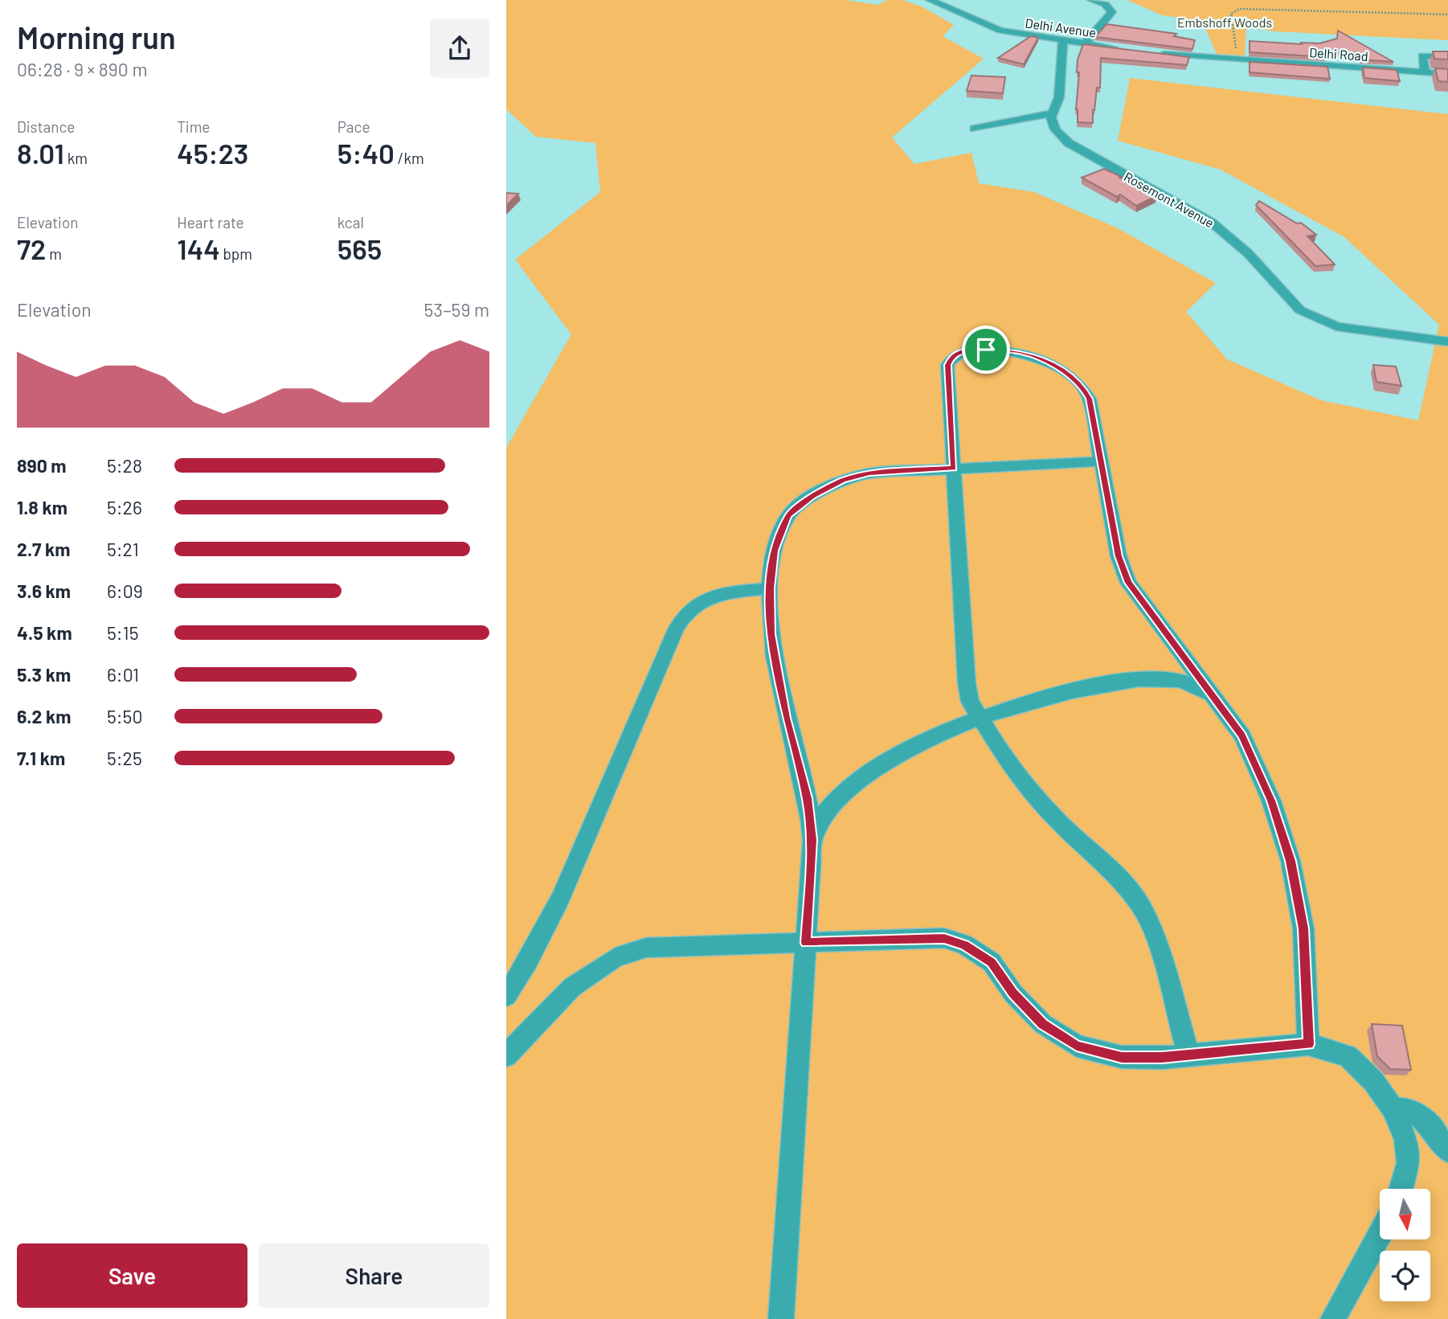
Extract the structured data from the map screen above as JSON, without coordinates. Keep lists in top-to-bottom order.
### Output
{
  "streets": {
    "street": ["Delhi Avenue", "Delhi Road", "Rosemont Avenue"]
  },
  "parks": ["Embshoff Woods"],
  "north": "bottom",
  "page": {
    "heading": ["Morning run", "06:28 · 9 × 890 m"],
    "stats": [
      ["Distance", "8.01 km"],
      ["Time", "45:23"],
      ["Pace", "5:40 /km"],
      ["Elevation", "72 m"],
      ["Heart rate", "144 bpm"],
      ["kcal", "565"]
    ],
    "chart": ["Elevation", "53–59 m"],
    "list": [
      {
        "name": "890 m",
        "note": "5:28"
      },
      {
        "name": "1.8 km",
        "note": "5:26"
      },
      {
        "name": "2.7 km",
        "note": "5:21"
      },
      {
        "name": "3.6 km",
        "note": "6:09"
      },
      {
        "name": "4.5 km",
        "note": "5:15"
      },
      {
        "name": "5.3 km",
        "note": "6:01"
      },
      {
        "name": "6.2 km",
        "note": "5:50"
      },
      {
        "name": "7.1 km",
        "note": "5:25"
      }
    ],
    "buttons": ["Save", "Share"]
  }
}
